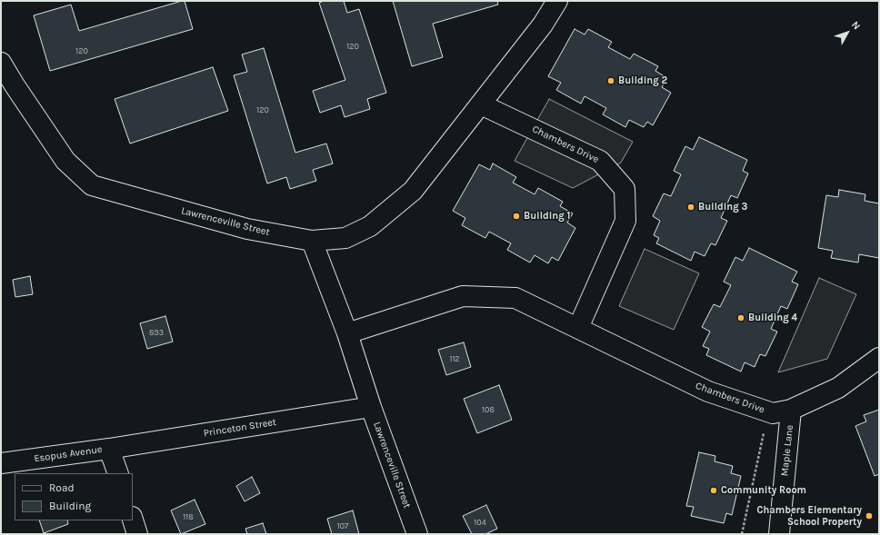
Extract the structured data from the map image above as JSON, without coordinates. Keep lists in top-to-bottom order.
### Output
{
  "streets": {
    "street": [
      "Chambers Drive",
      "Lawrenceville Street",
      "Princeton Street",
      "Maple Lane",
      "Esopus Avenue"
    ]
  },
  "crossings": [
    ["Chambers Drive", "Lawrenceville Street"],
    ["Chambers Drive", "Maple Lane"],
    ["Lawrenceville Street", "Princeton Street"],
    ["Princeton Street", "Esopus Avenue"]
  ],
  "places": [
    "Building 2",
    "Building 3",
    "Building 1",
    "Building 4",
    "Community Room",
    "Chambers Elementary School Property"
  ],
  "house_numbers": [
    "120",
    "120",
    "120",
    "893",
    "112",
    "108",
    "118",
    "104",
    "107"
  ],
  "legend": ["Road", "Building"],
  "north": "top right"
}
